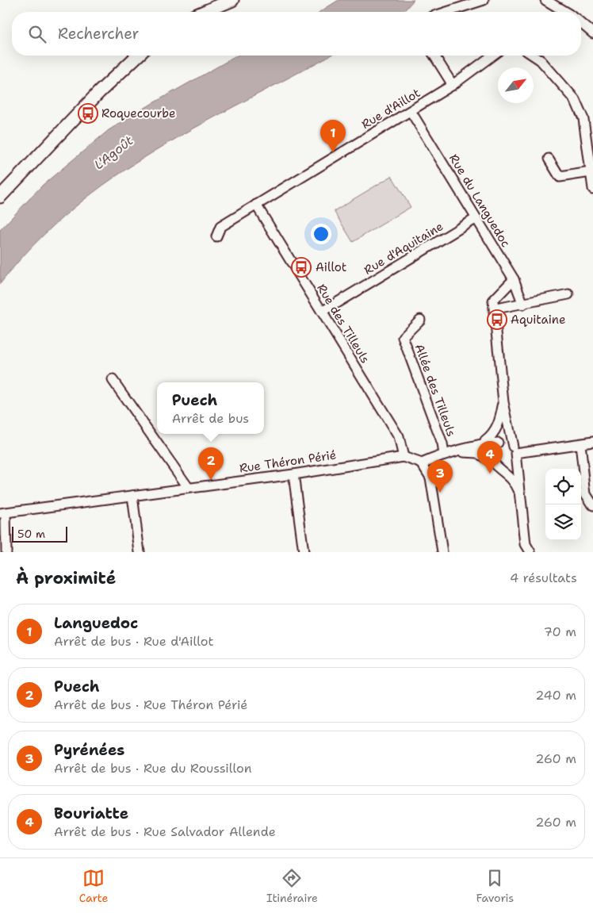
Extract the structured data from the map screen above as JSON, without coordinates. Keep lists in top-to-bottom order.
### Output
{
  "streets": {
    "street": [
      "Rue d'Aillot",
      "Rue du Languedoc",
      "Rue d'Aquitaine",
      "Rue des Tilleuls",
      "Allée des Tilleuls",
      "Rue Théron Périé"
    ]
  },
  "crossings": [
    ["Rue d'Aillot", "Rue du Languedoc"],
    ["Rue d'Aillot", "Rue des Tilleuls"],
    ["Rue du Languedoc", "Rue d'Aquitaine"],
    ["Rue d'Aquitaine", "Rue des Tilleuls"],
    ["Rue des Tilleuls", "Rue Théron Périé"]
  ],
  "water": ["L'Agoût"],
  "places": {
    "bus stop": ["Roquecourbe", "Aillot", "Aquitaine"]
  },
  "scale_bar": "50 m",
  "north": "top right",
  "page": {
    "search": "Rechercher",
    "pins": [
      "1",
      "4",
      "2",
      "3"
    ],
    "popup": ["Puech", "Arrêt de bus"],
    "scale": "50 m",
    "heading": ["À proximité", "4 résultats"],
    "list": [
      {
        "mark": "1",
        "name": "Languedoc",
        "note": "Arrêt de bus · Rue d'Aillot",
        "value": "70 m"
      },
      {
        "mark": "2",
        "name": "Puech",
        "note": "Arrêt de bus · Rue Théron Périé",
        "value": "240 m"
      },
      {
        "mark": "3",
        "name": "Pyrénées",
        "note": "Arrêt de bus · Rue du Roussillon",
        "value": "260 m"
      },
      {
        "mark": "4",
        "name": "Bouriatte",
        "note": "Arrêt de bus · Rue Salvador Allende",
        "value": "260 m"
      }
    ],
    "nav": ["Carte", "Itinéraire", "Favoris"]
  }
}
